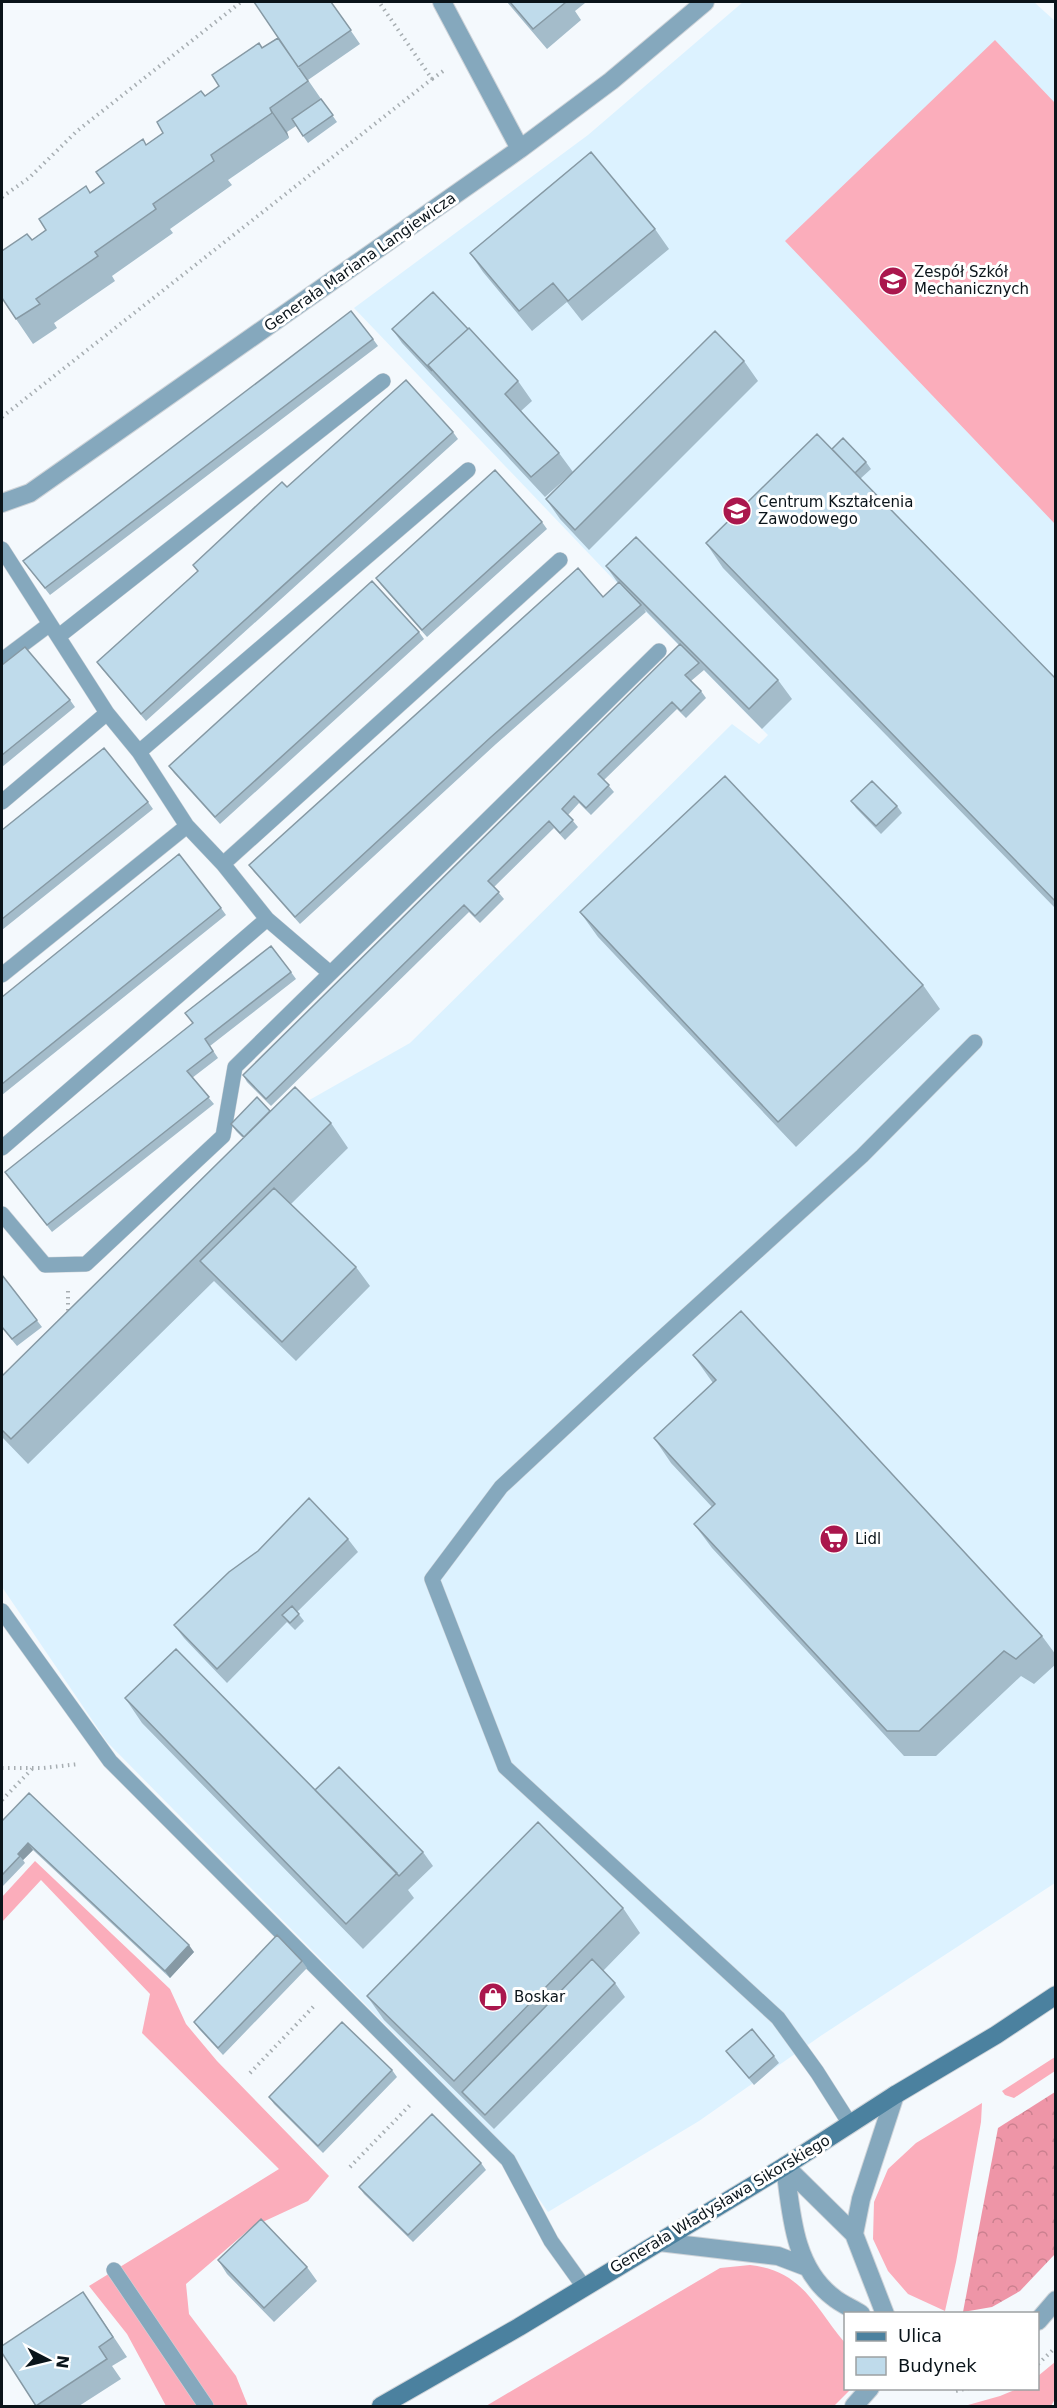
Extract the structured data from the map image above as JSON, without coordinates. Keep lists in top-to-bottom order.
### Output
{
  "streets": {
    "street": ["Generała Mariana Langiewicza", "Generała Władysława Sikorskiego"]
  },
  "places": {
    "school or university": ["Zespół Szkół Mechanicznych", "Centrum Kształcenia Zawodowego"],
    "supermarket": ["Lidl"],
    "shop": ["Boskar"]
  },
  "legend": ["Ulica", "Budynek"],
  "north": "right"
}
